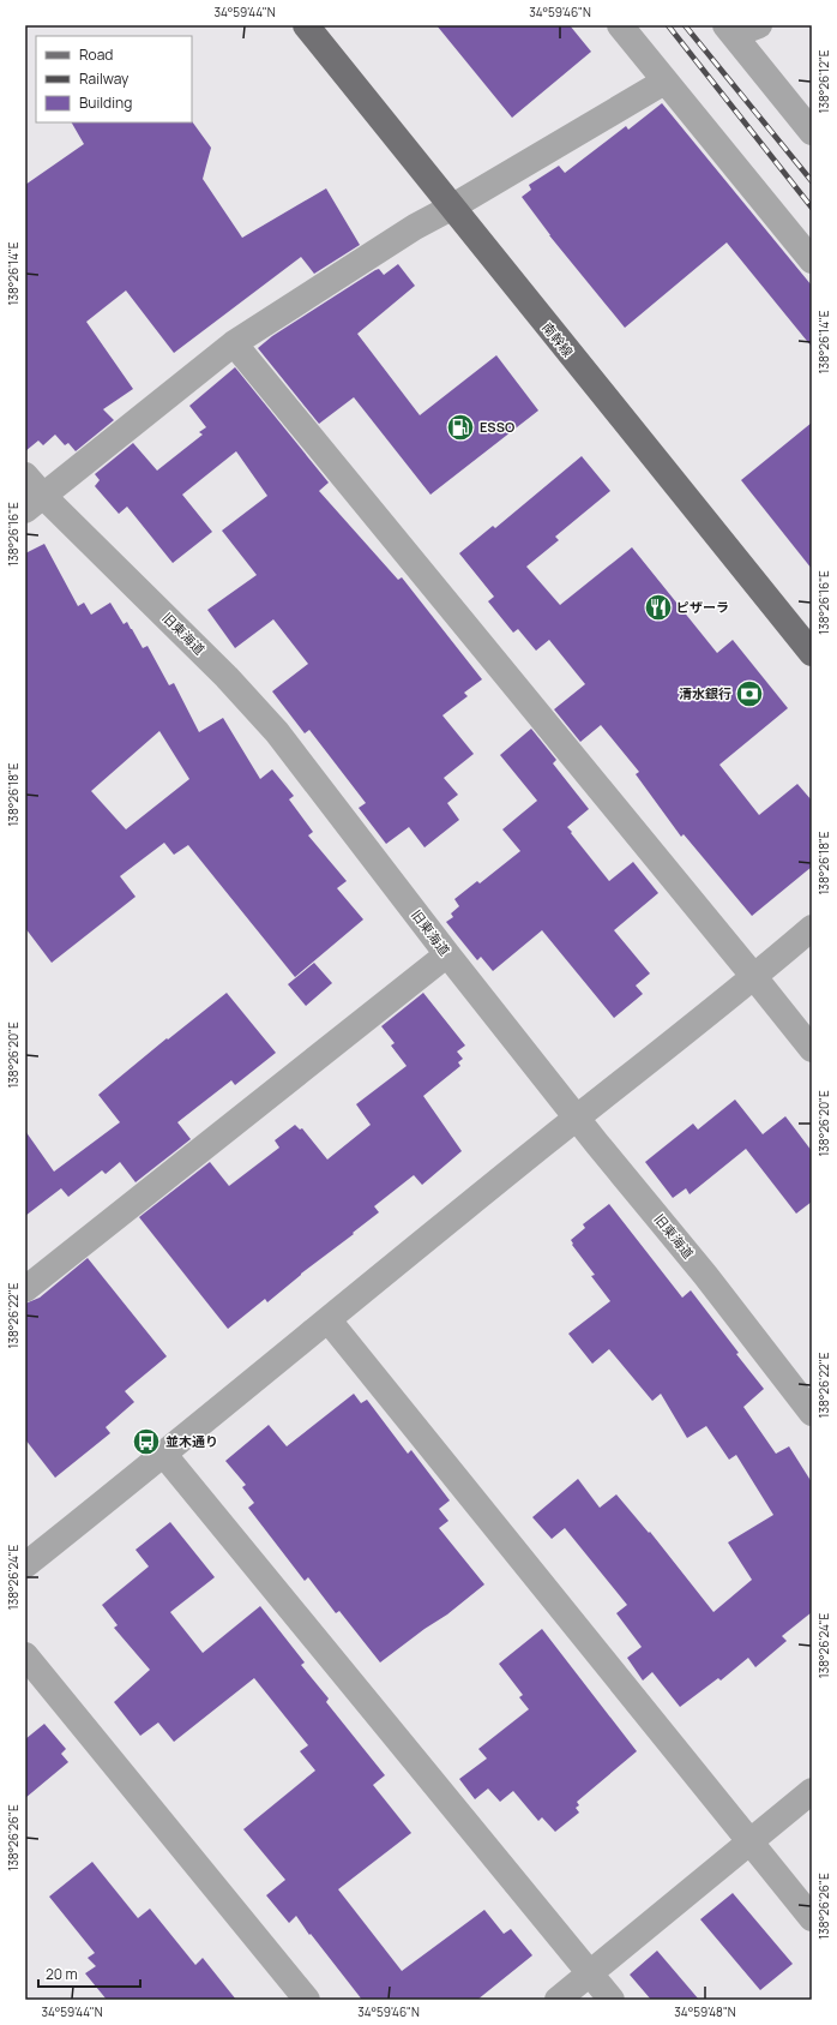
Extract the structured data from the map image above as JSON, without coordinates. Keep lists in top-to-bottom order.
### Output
{
  "streets": {
    "main road": ["南幹線"],
    "street": ["旧東海道"]
  },
  "places": {
    "fuel station": ["ESSO"],
    "restaurant": ["ピザーラ"],
    "bank": ["清水銀行"],
    "bus stop": ["並木通り"]
  },
  "legend": ["Road", "Railway", "Building"],
  "scale_bar": "20 m",
  "coordinates": [
    "34°59'44\"N",
    "34°59'46\"N",
    "138°26'12\"E",
    "138°26'14\"E",
    "138°26'16\"E",
    "138°26'18\"E",
    "138°26'20\"E",
    "138°26'22\"E",
    "138°26'24\"E",
    "138°26'26\"E",
    "34°59'48\"N"
  ]
}
